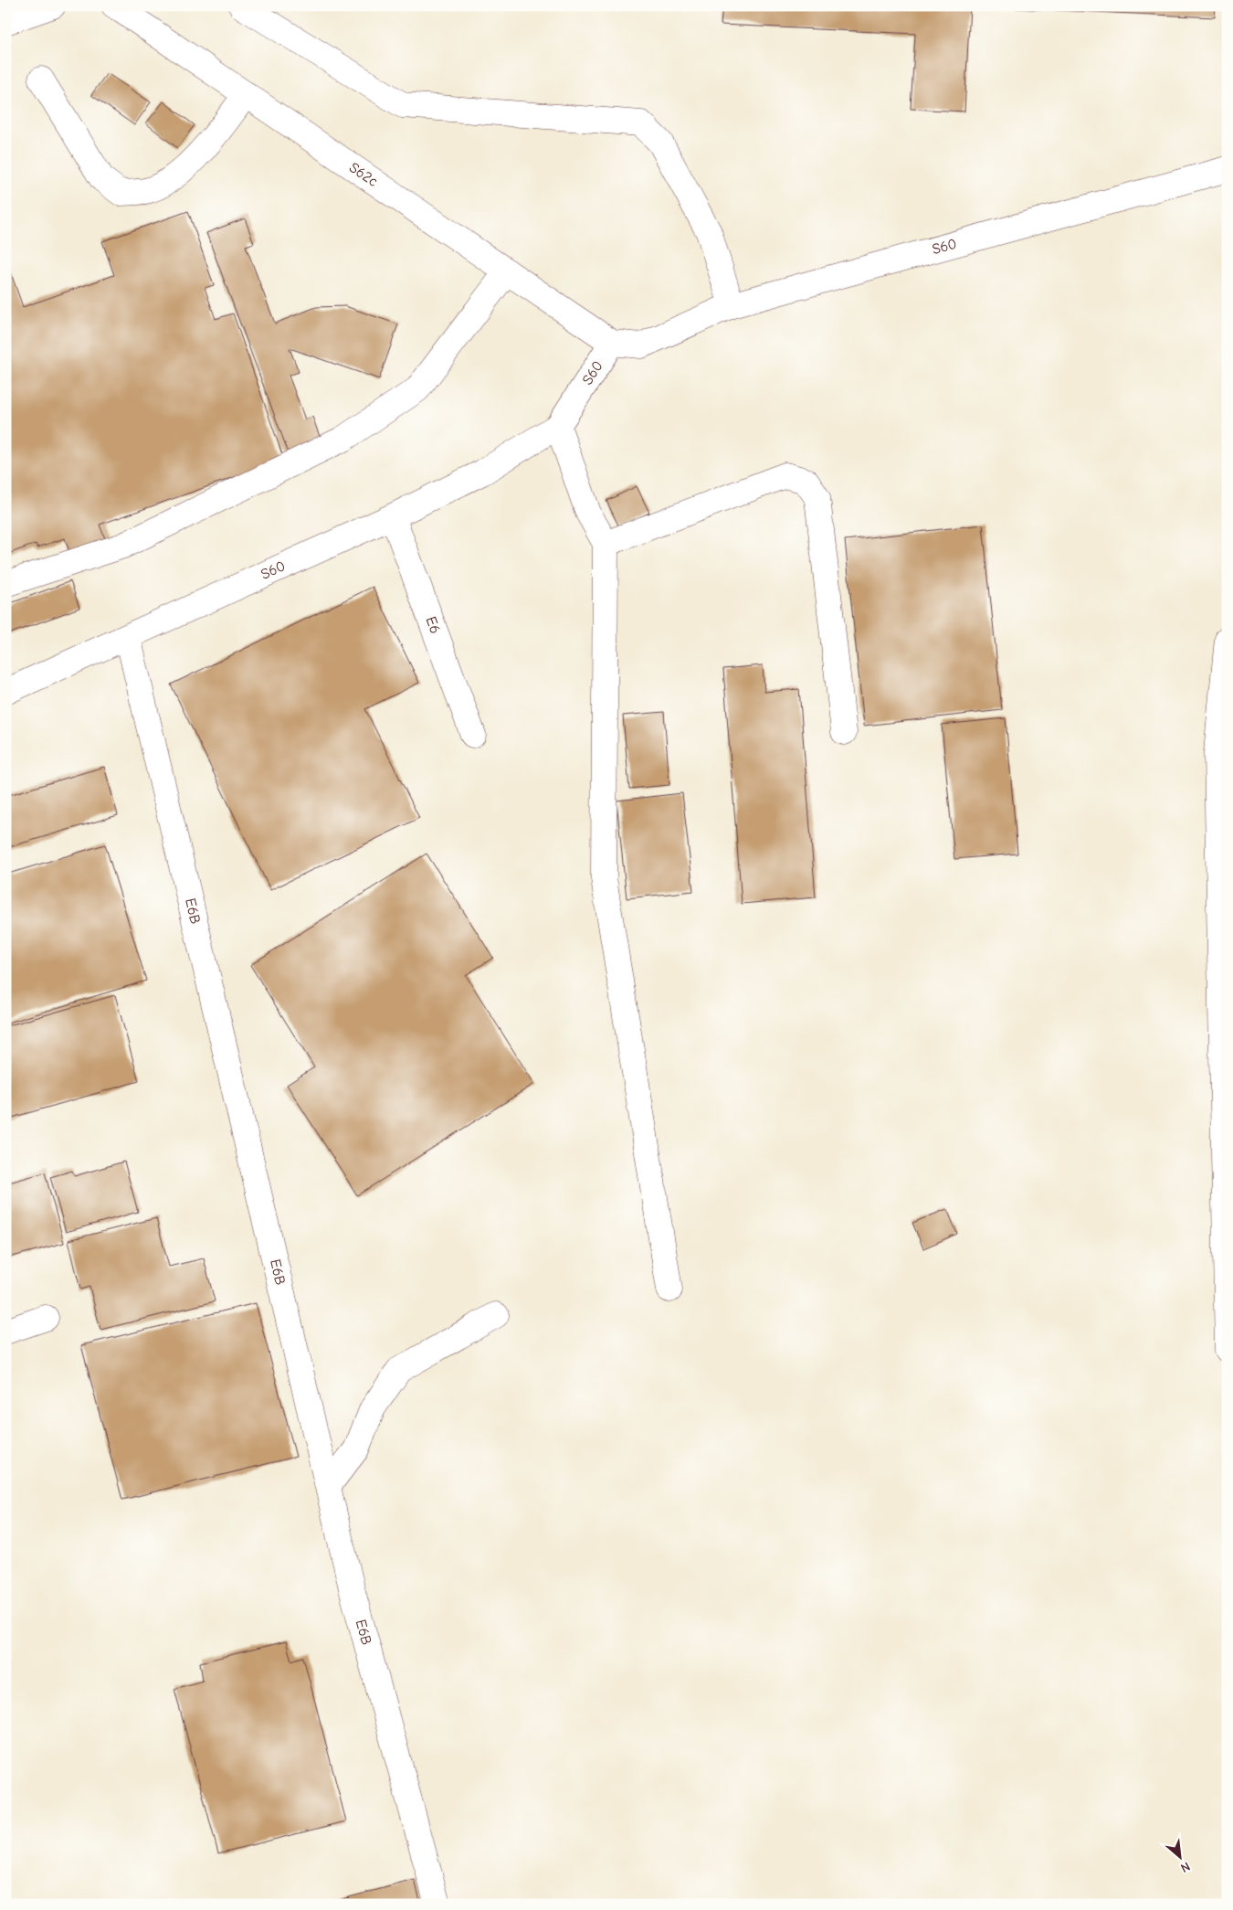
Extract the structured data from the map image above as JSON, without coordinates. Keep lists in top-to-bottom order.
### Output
{
  "streets": {
    "main road": [
      "S62c",
      "S60",
      "E6",
      "E6B"
    ]
  },
  "crossings": [
    ["S62c", "S60"],
    ["S60", "E6"],
    ["S60", "E6B"]
  ],
  "north": "bottom right"
}
